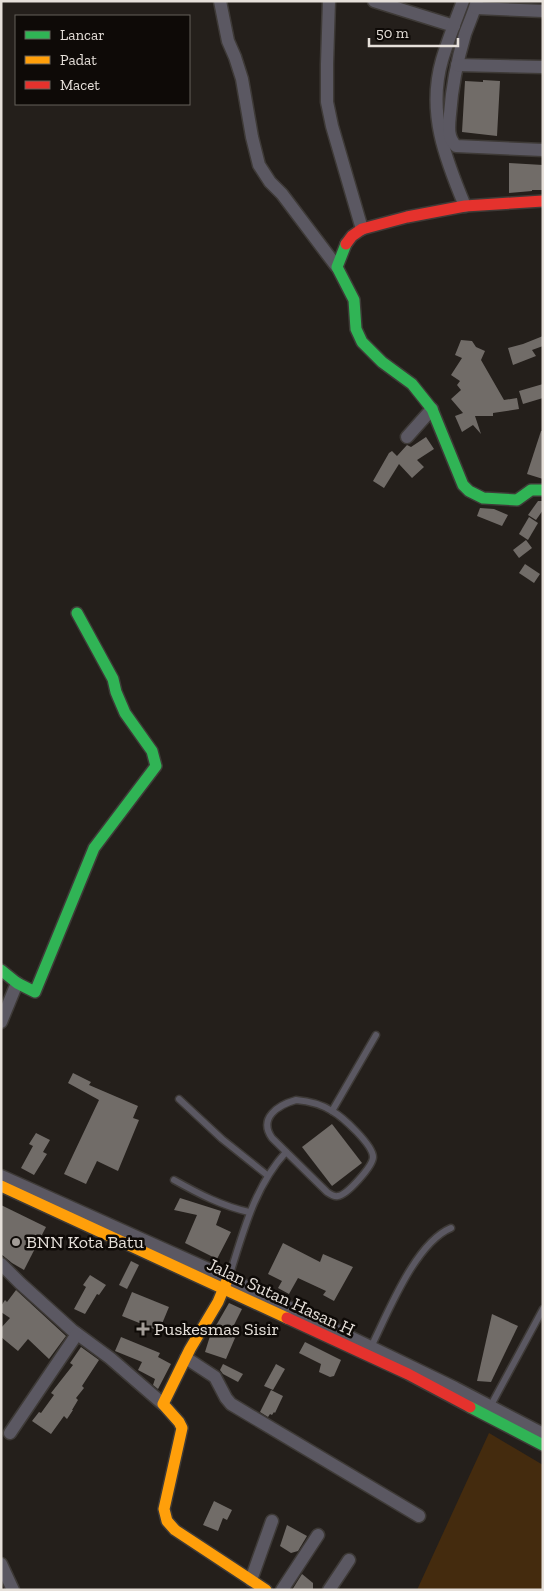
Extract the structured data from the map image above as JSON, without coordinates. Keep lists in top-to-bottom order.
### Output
{
  "streets": {
    "street": ["Jalan Sutan Hasan H"]
  },
  "places": {
    "other": ["BNN Kota Batu"],
    "health": ["Puskesmas Sisir"]
  },
  "legend": ["Lancar", "Padat", "Macet"],
  "scale_bar": "50 m"
}
